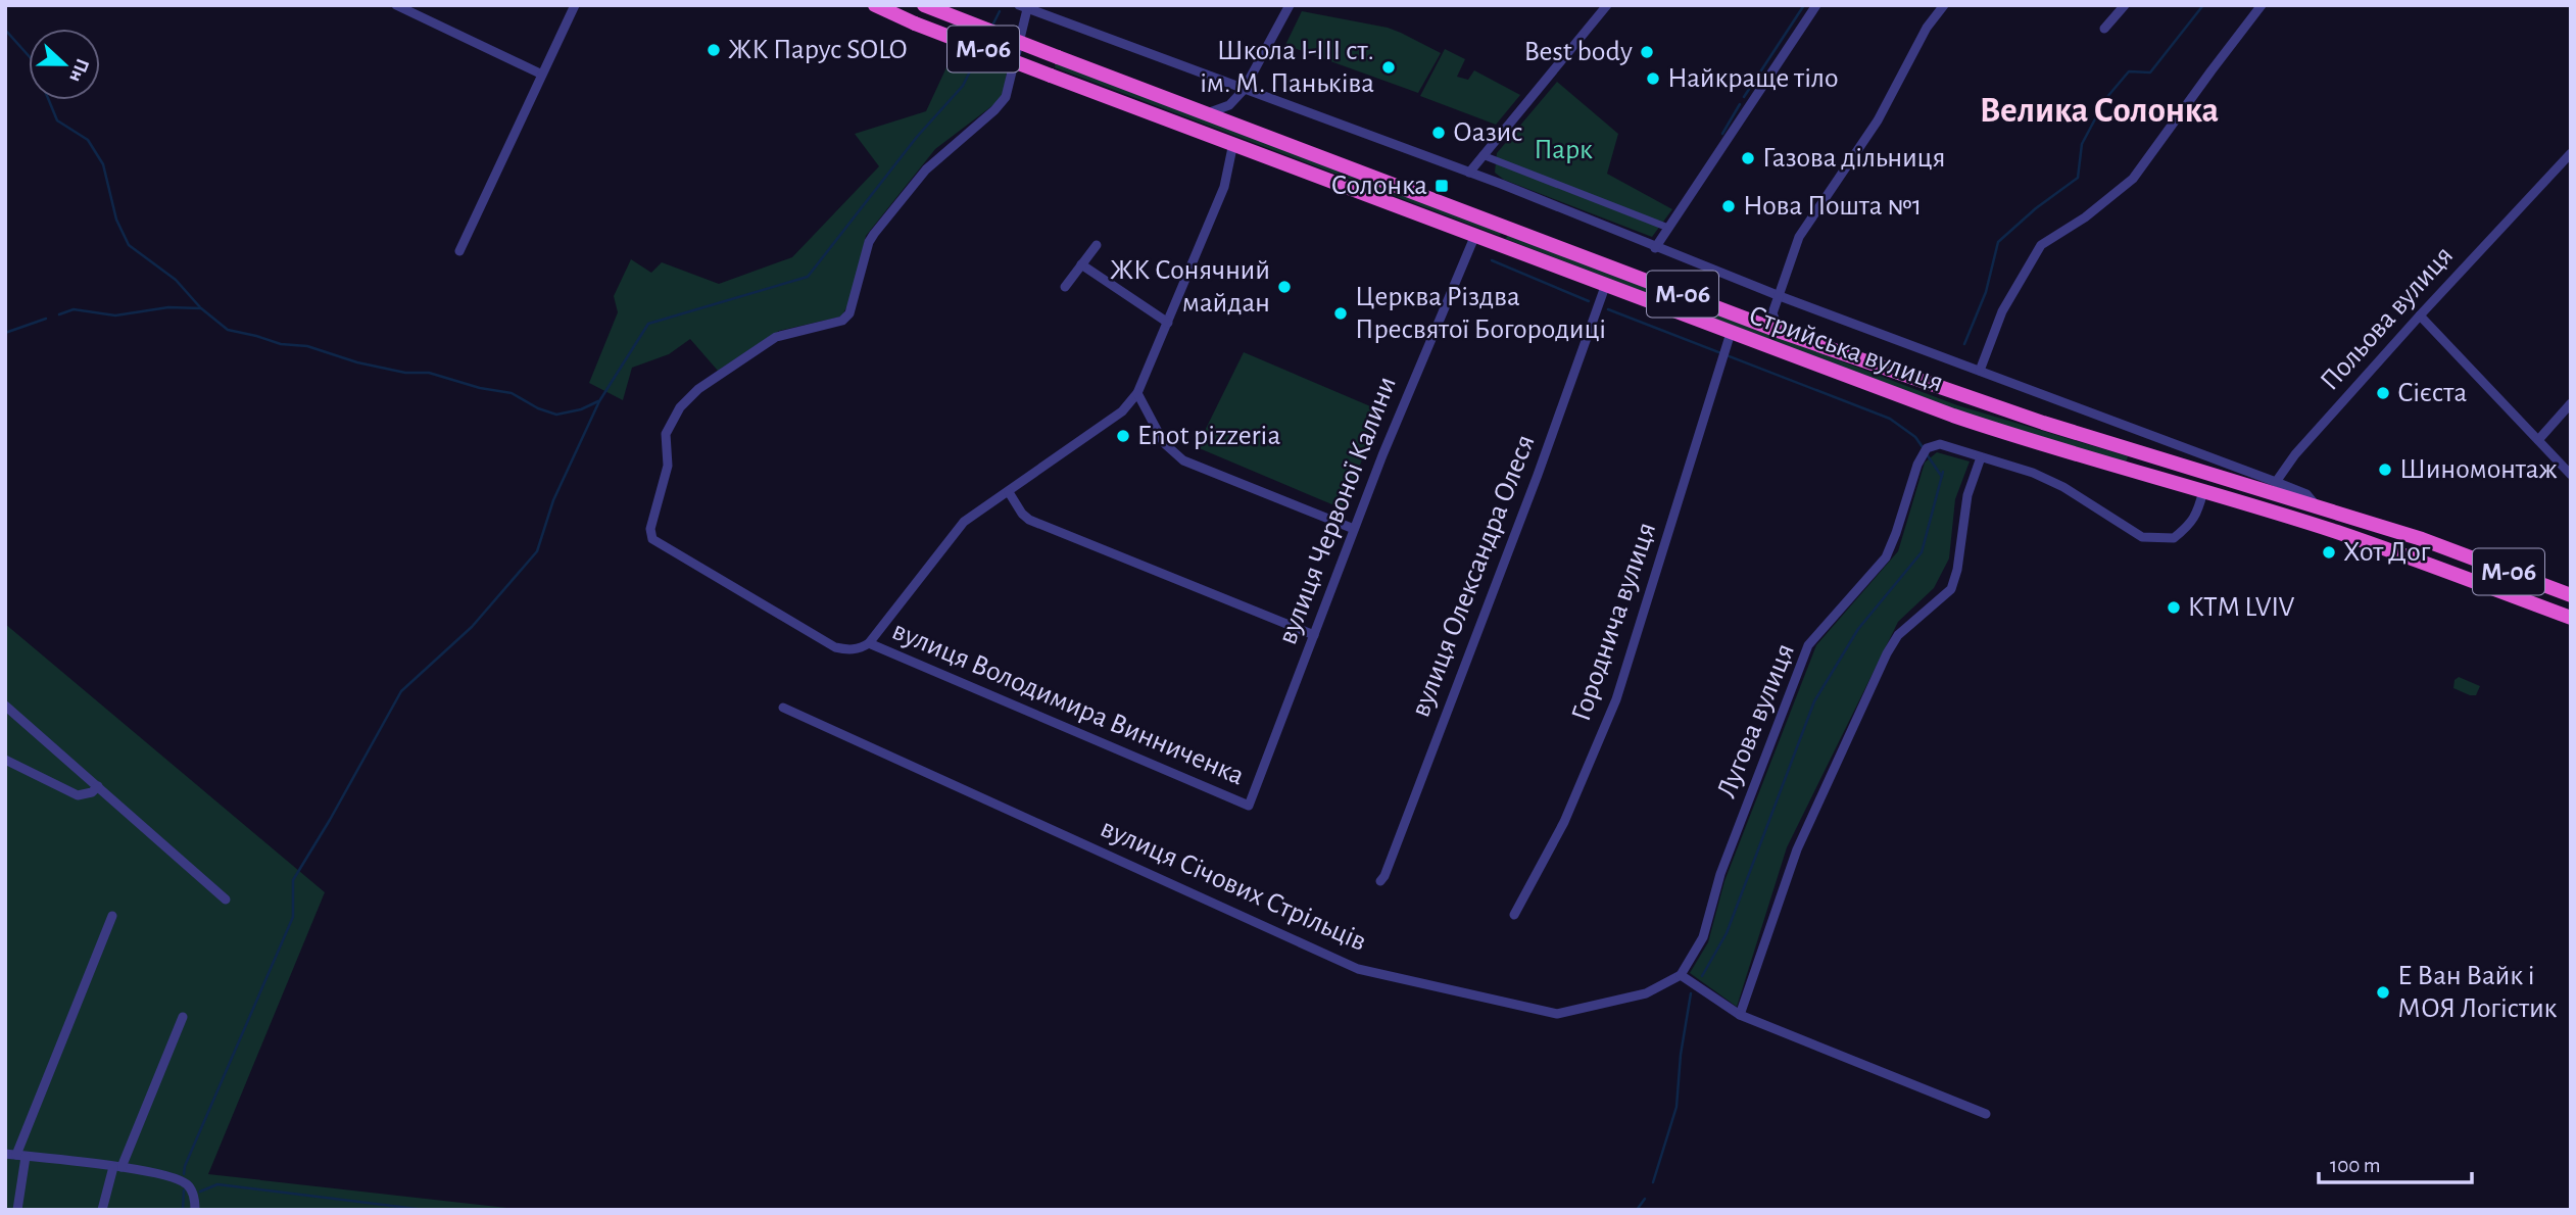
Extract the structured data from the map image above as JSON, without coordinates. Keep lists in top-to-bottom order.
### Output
{
  "streets": {
    "highway": ["М-06", "Стрийська вулиця"],
    "street": [
      "Польова вулиця",
      "вулиця Червоної Калини",
      "вулиця Олександра Олеся",
      "Городнича вулиця",
      "вулиця Володимира Винниченка",
      "Лугова вулиця",
      "вулиця Січових Стрільців"
    ]
  },
  "crossings": [
    ["Стрийська вулиця", "вулиця Червоної Калини"],
    ["Стрийська вулиця", "вулиця Олександра Олеся"],
    ["Стрийська вулиця", "Городнича вулиця"],
    ["Стрийська вулиця", "Лугова вулиця"],
    ["вулиця Червоної Калини", "вулиця Володимира Винниченка"],
    ["Лугова вулиця", "вулиця Січових Стрільців"]
  ],
  "districts": ["Велика Солонка"],
  "parks": ["Парк"],
  "places": {
    "other": [
      "ЖК Парус SOLO",
      "Best body",
      "Школа І-ІІІ ст. ім. М. Паньківа",
      "Найкраще тіло",
      "Оазис",
      "Газова дільниця",
      "Нова Пошта №1",
      "ЖК Сонячний майдан",
      "Церква Різдва Пресвятої Богородиці",
      "Сієста",
      "Enot pizzeria",
      "Шиномонтаж",
      "Хот Дог",
      "KTM LVIV",
      "Е Ван Вайк і МОЯ Логістик"
    ],
    "transit": ["Солонка"]
  },
  "scale_bar": "100 m",
  "north": "right"
}
